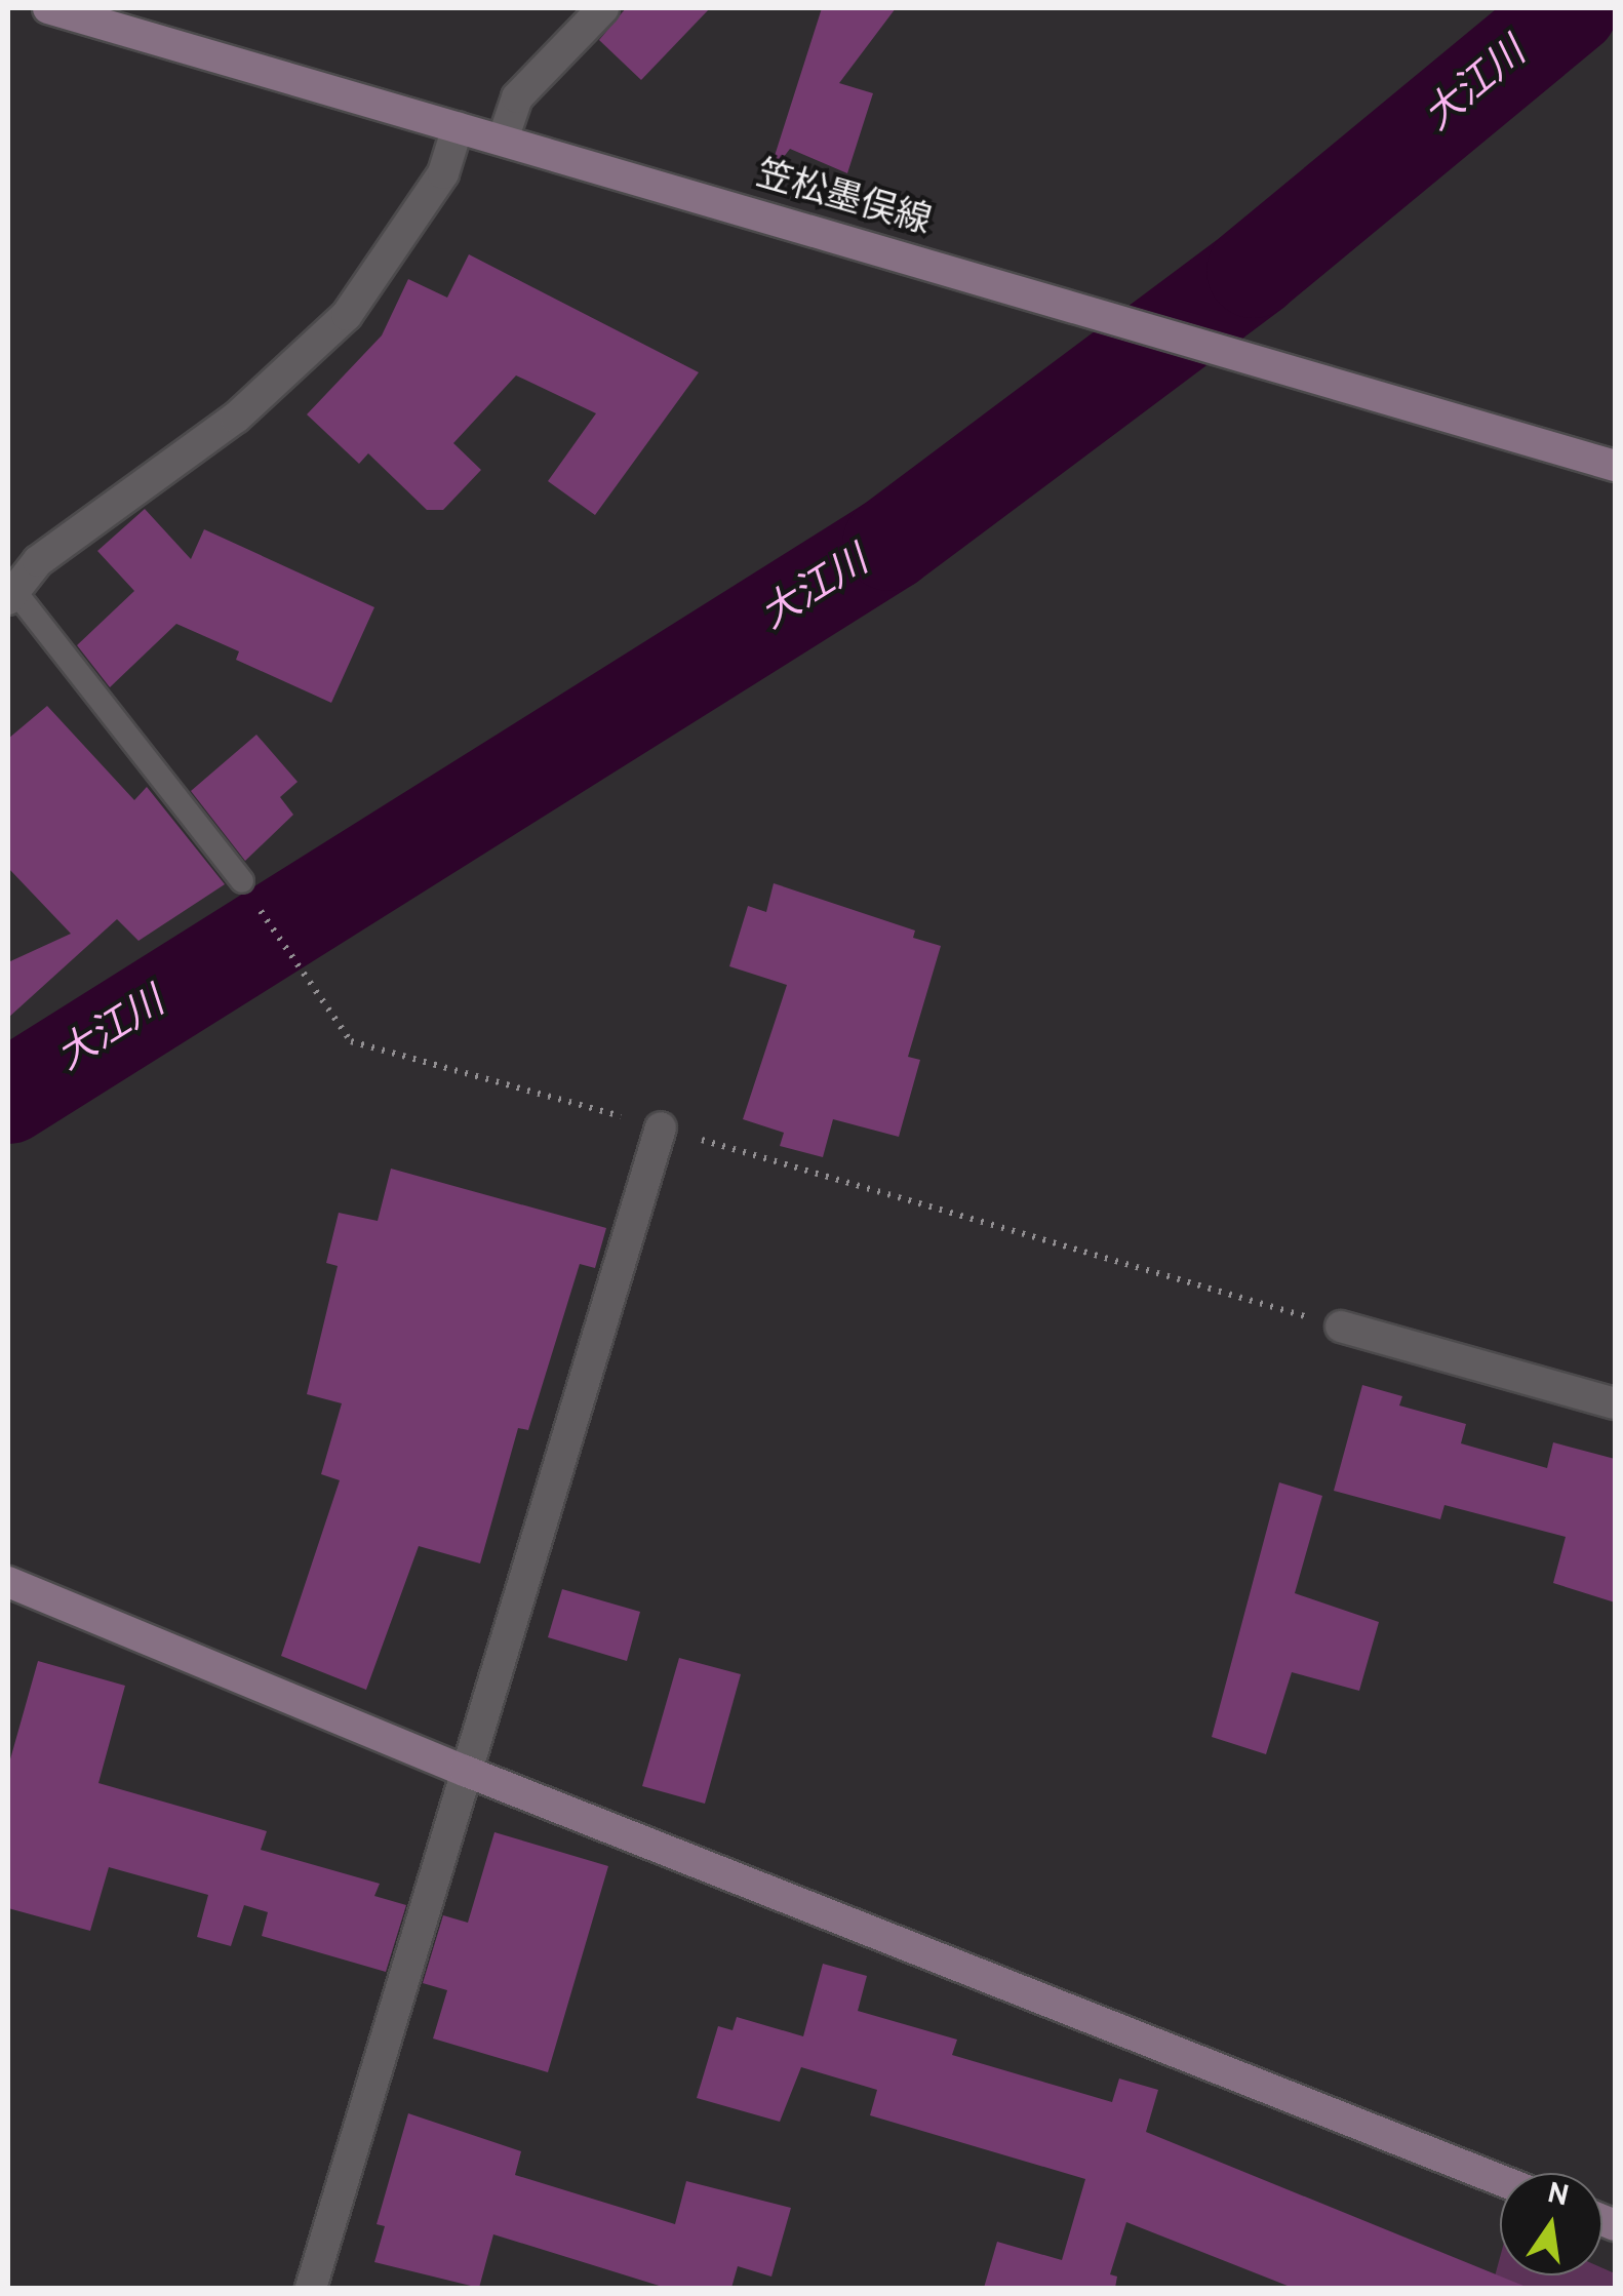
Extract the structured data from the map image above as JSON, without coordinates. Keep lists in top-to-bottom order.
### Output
{
  "streets": {
    "street": ["笠松墨俣線"]
  },
  "water": ["大江川"],
  "north": "top"
}
